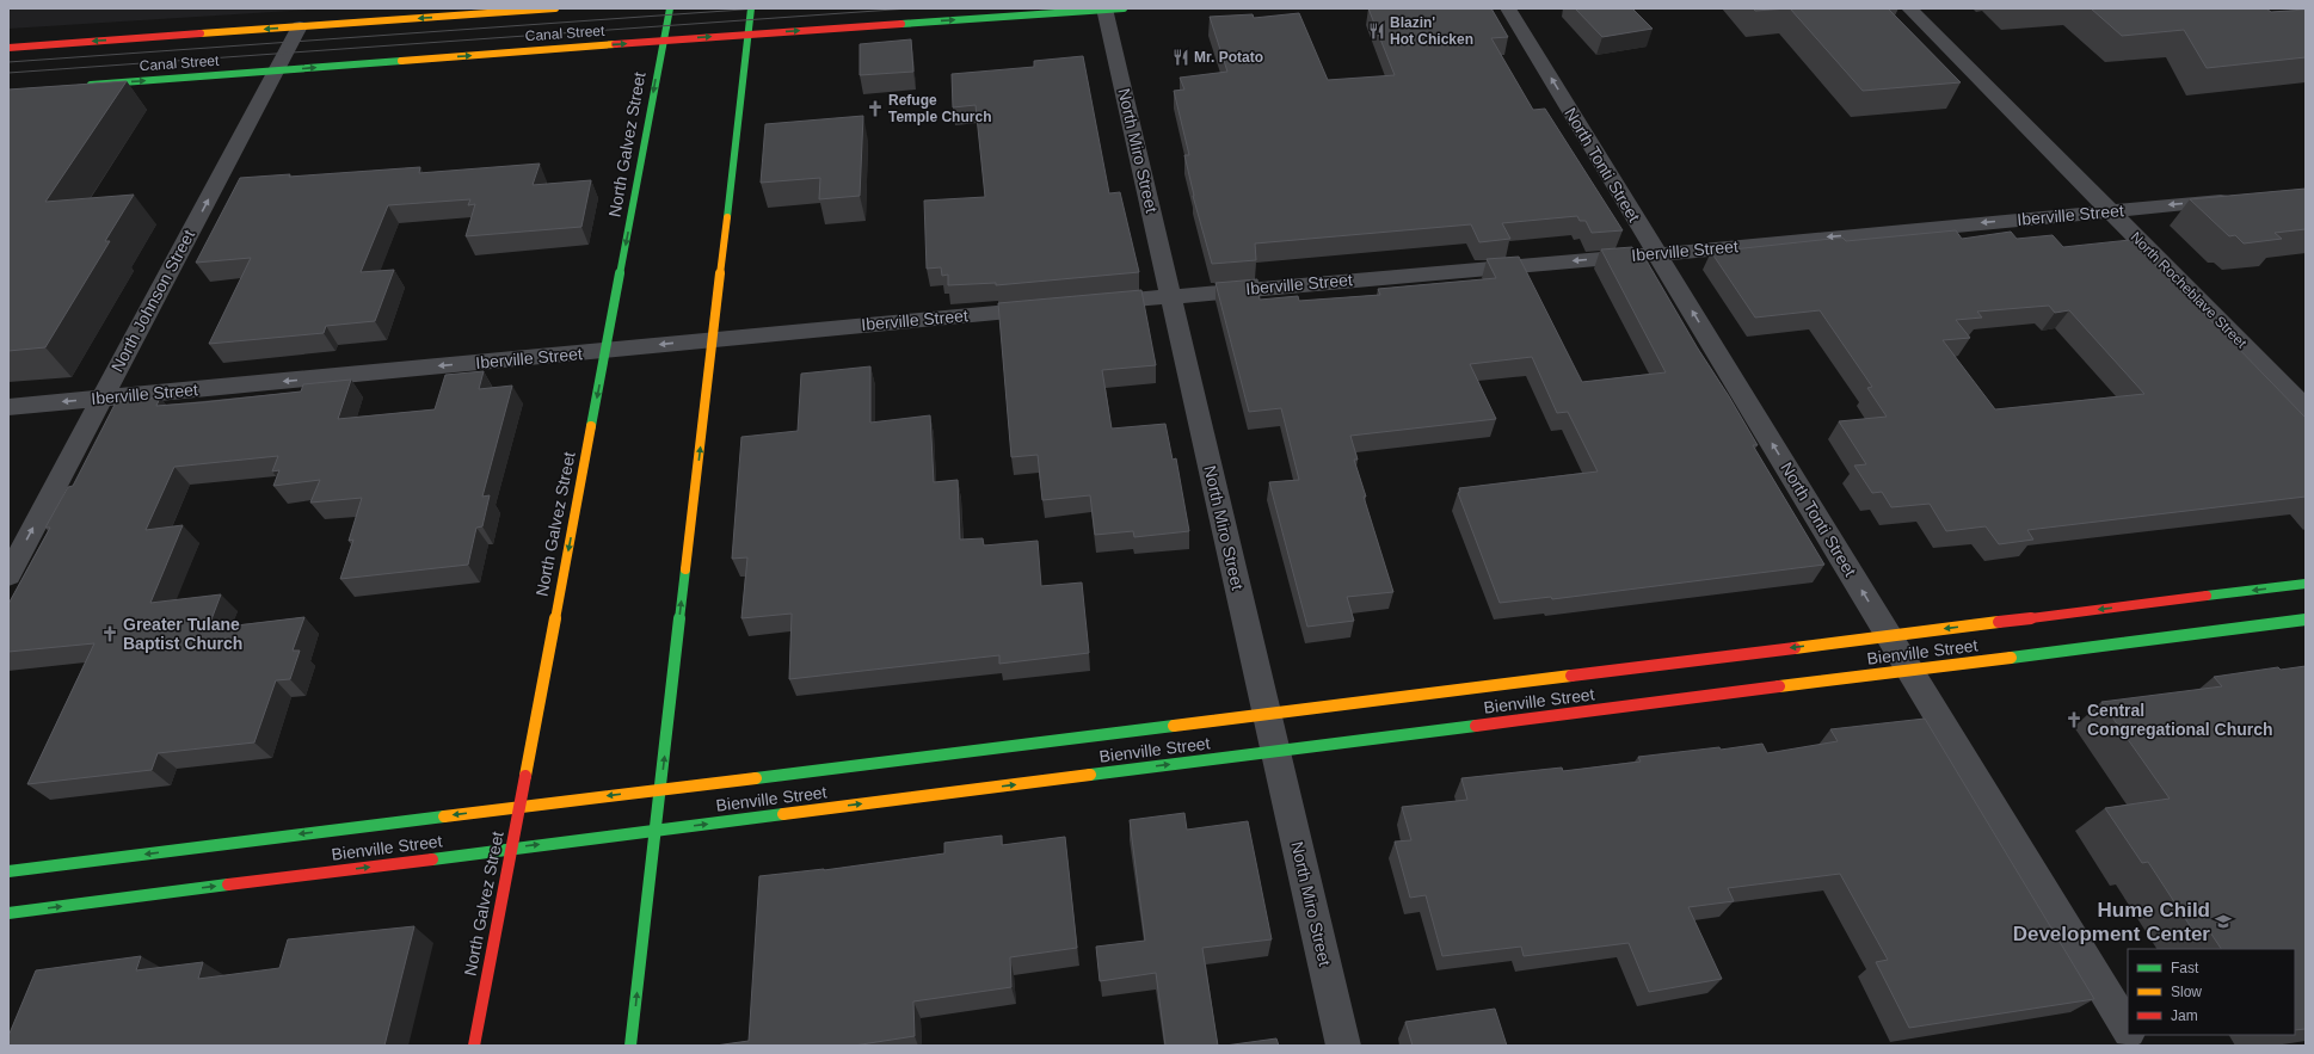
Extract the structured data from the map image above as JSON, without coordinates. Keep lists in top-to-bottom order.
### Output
{
  "streets": {
    "street": [
      "Canal Street",
      "North Galvez Street",
      "North Miro Street",
      "North Tonti Street",
      "Iberville Street",
      "North Rocheblave Street",
      "North Johnson Street",
      "Bienville Street"
    ]
  },
  "crossings": [
    ["Canal Street", "North Galvez Street"],
    ["Canal Street", "North Miro Street"],
    ["Canal Street", "North Johnson Street"],
    ["North Galvez Street", "Iberville Street"],
    ["North Galvez Street", "Bienville Street"],
    ["North Miro Street", "Iberville Street"],
    ["North Miro Street", "Bienville Street"],
    ["North Tonti Street", "Iberville Street"],
    ["North Tonti Street", "Bienville Street"],
    ["Iberville Street", "North Rocheblave Street"],
    ["Iberville Street", "North Johnson Street"]
  ],
  "one_way": [
    "North Galvez Street",
    "North Tonti Street",
    "Iberville Street",
    "North Johnson Street"
  ],
  "places": {
    "restaurant": ["Blazin' Hot Chicken", "Mr. Potato"],
    "church": ["Refuge Temple Church", "Greater Tulane Baptist Church", "Central Congregational Church"],
    "school or university": ["Hume Child Development Center"]
  },
  "legend": ["Fast", "Slow", "Jam"]
}
